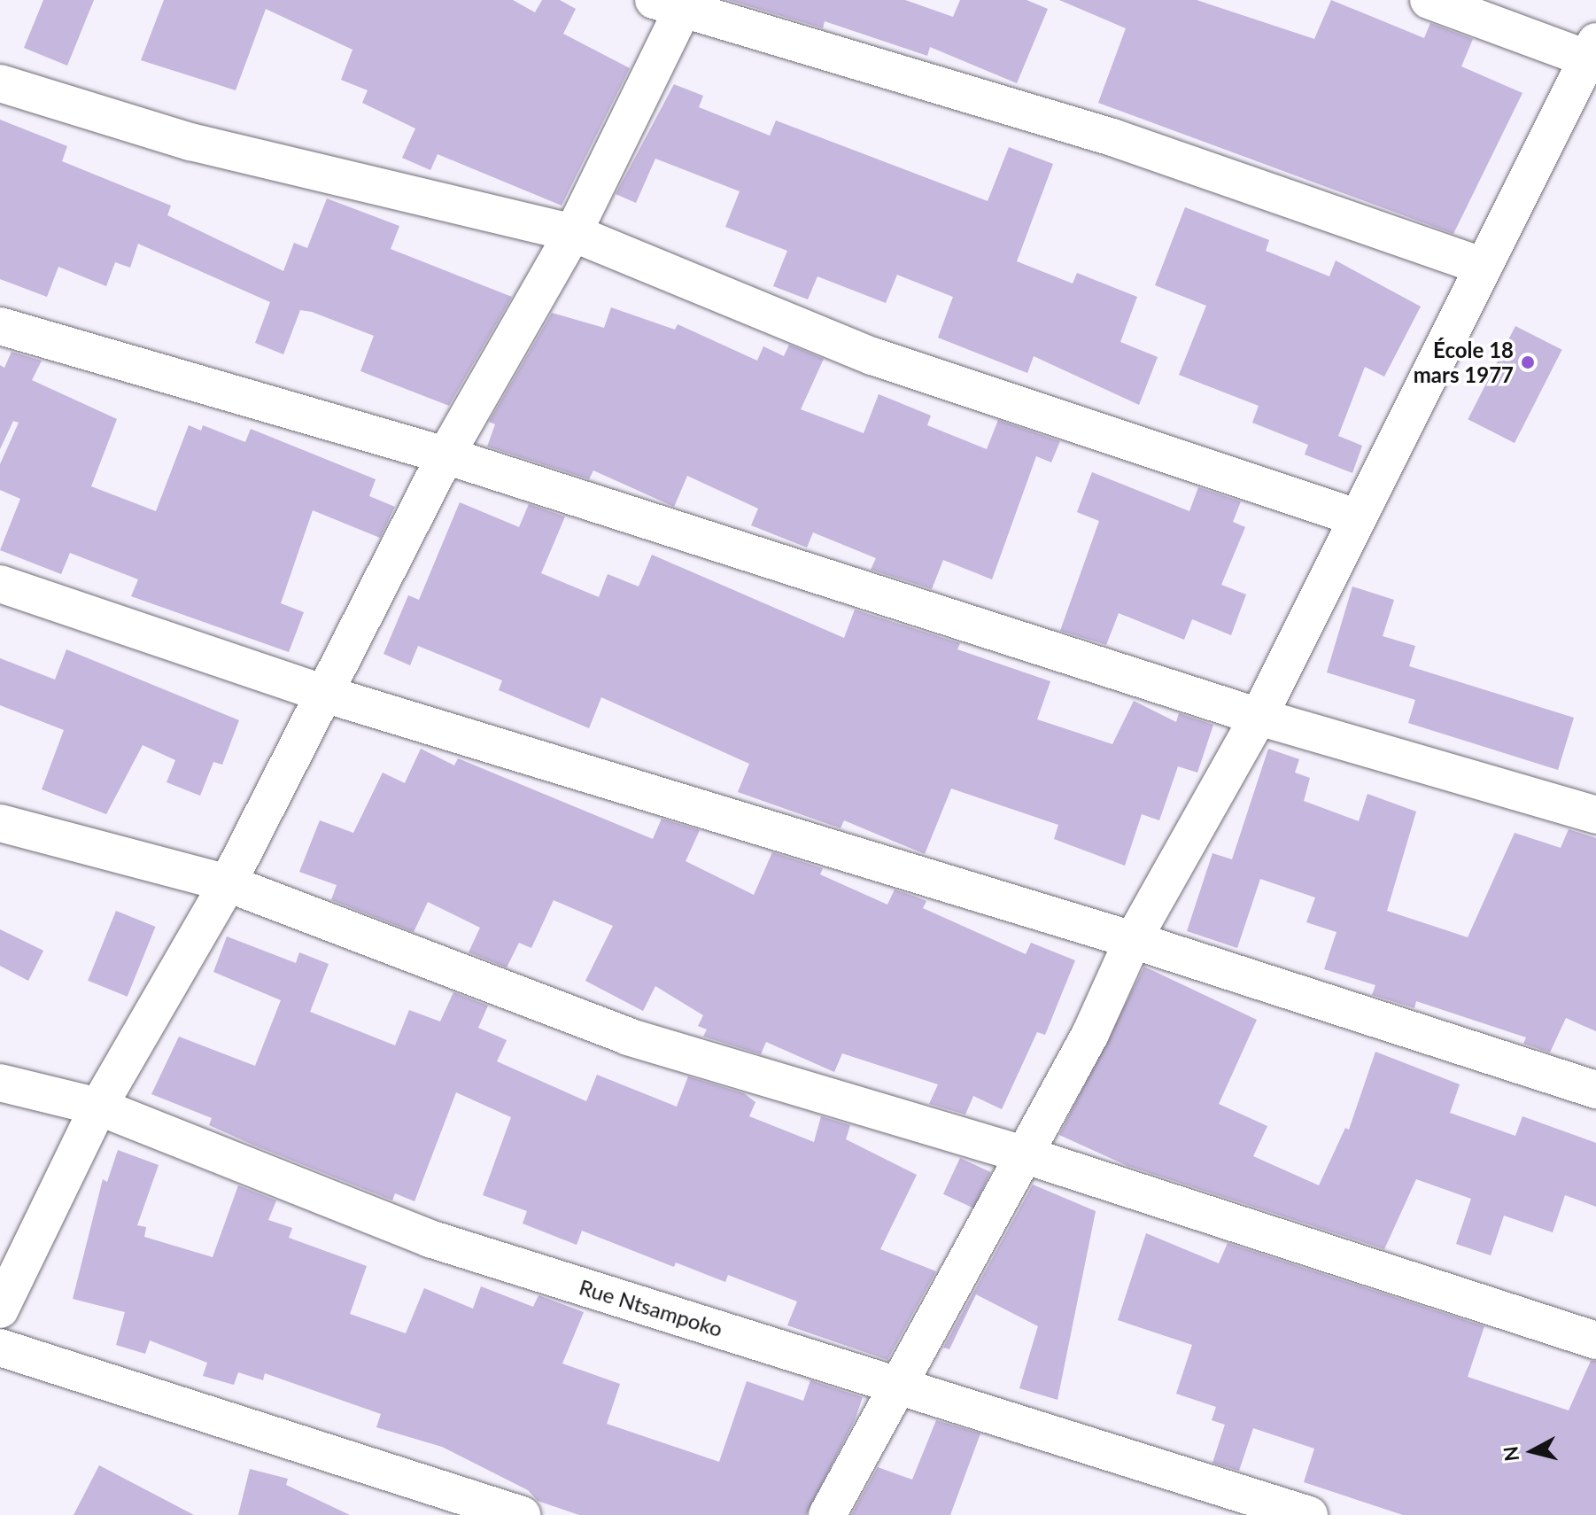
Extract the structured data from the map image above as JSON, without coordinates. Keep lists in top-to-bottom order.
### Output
{
  "streets": {
    "street": ["Rue Ntsampoko"]
  },
  "places": ["École 18 mars 1977"],
  "north": "left"
}
